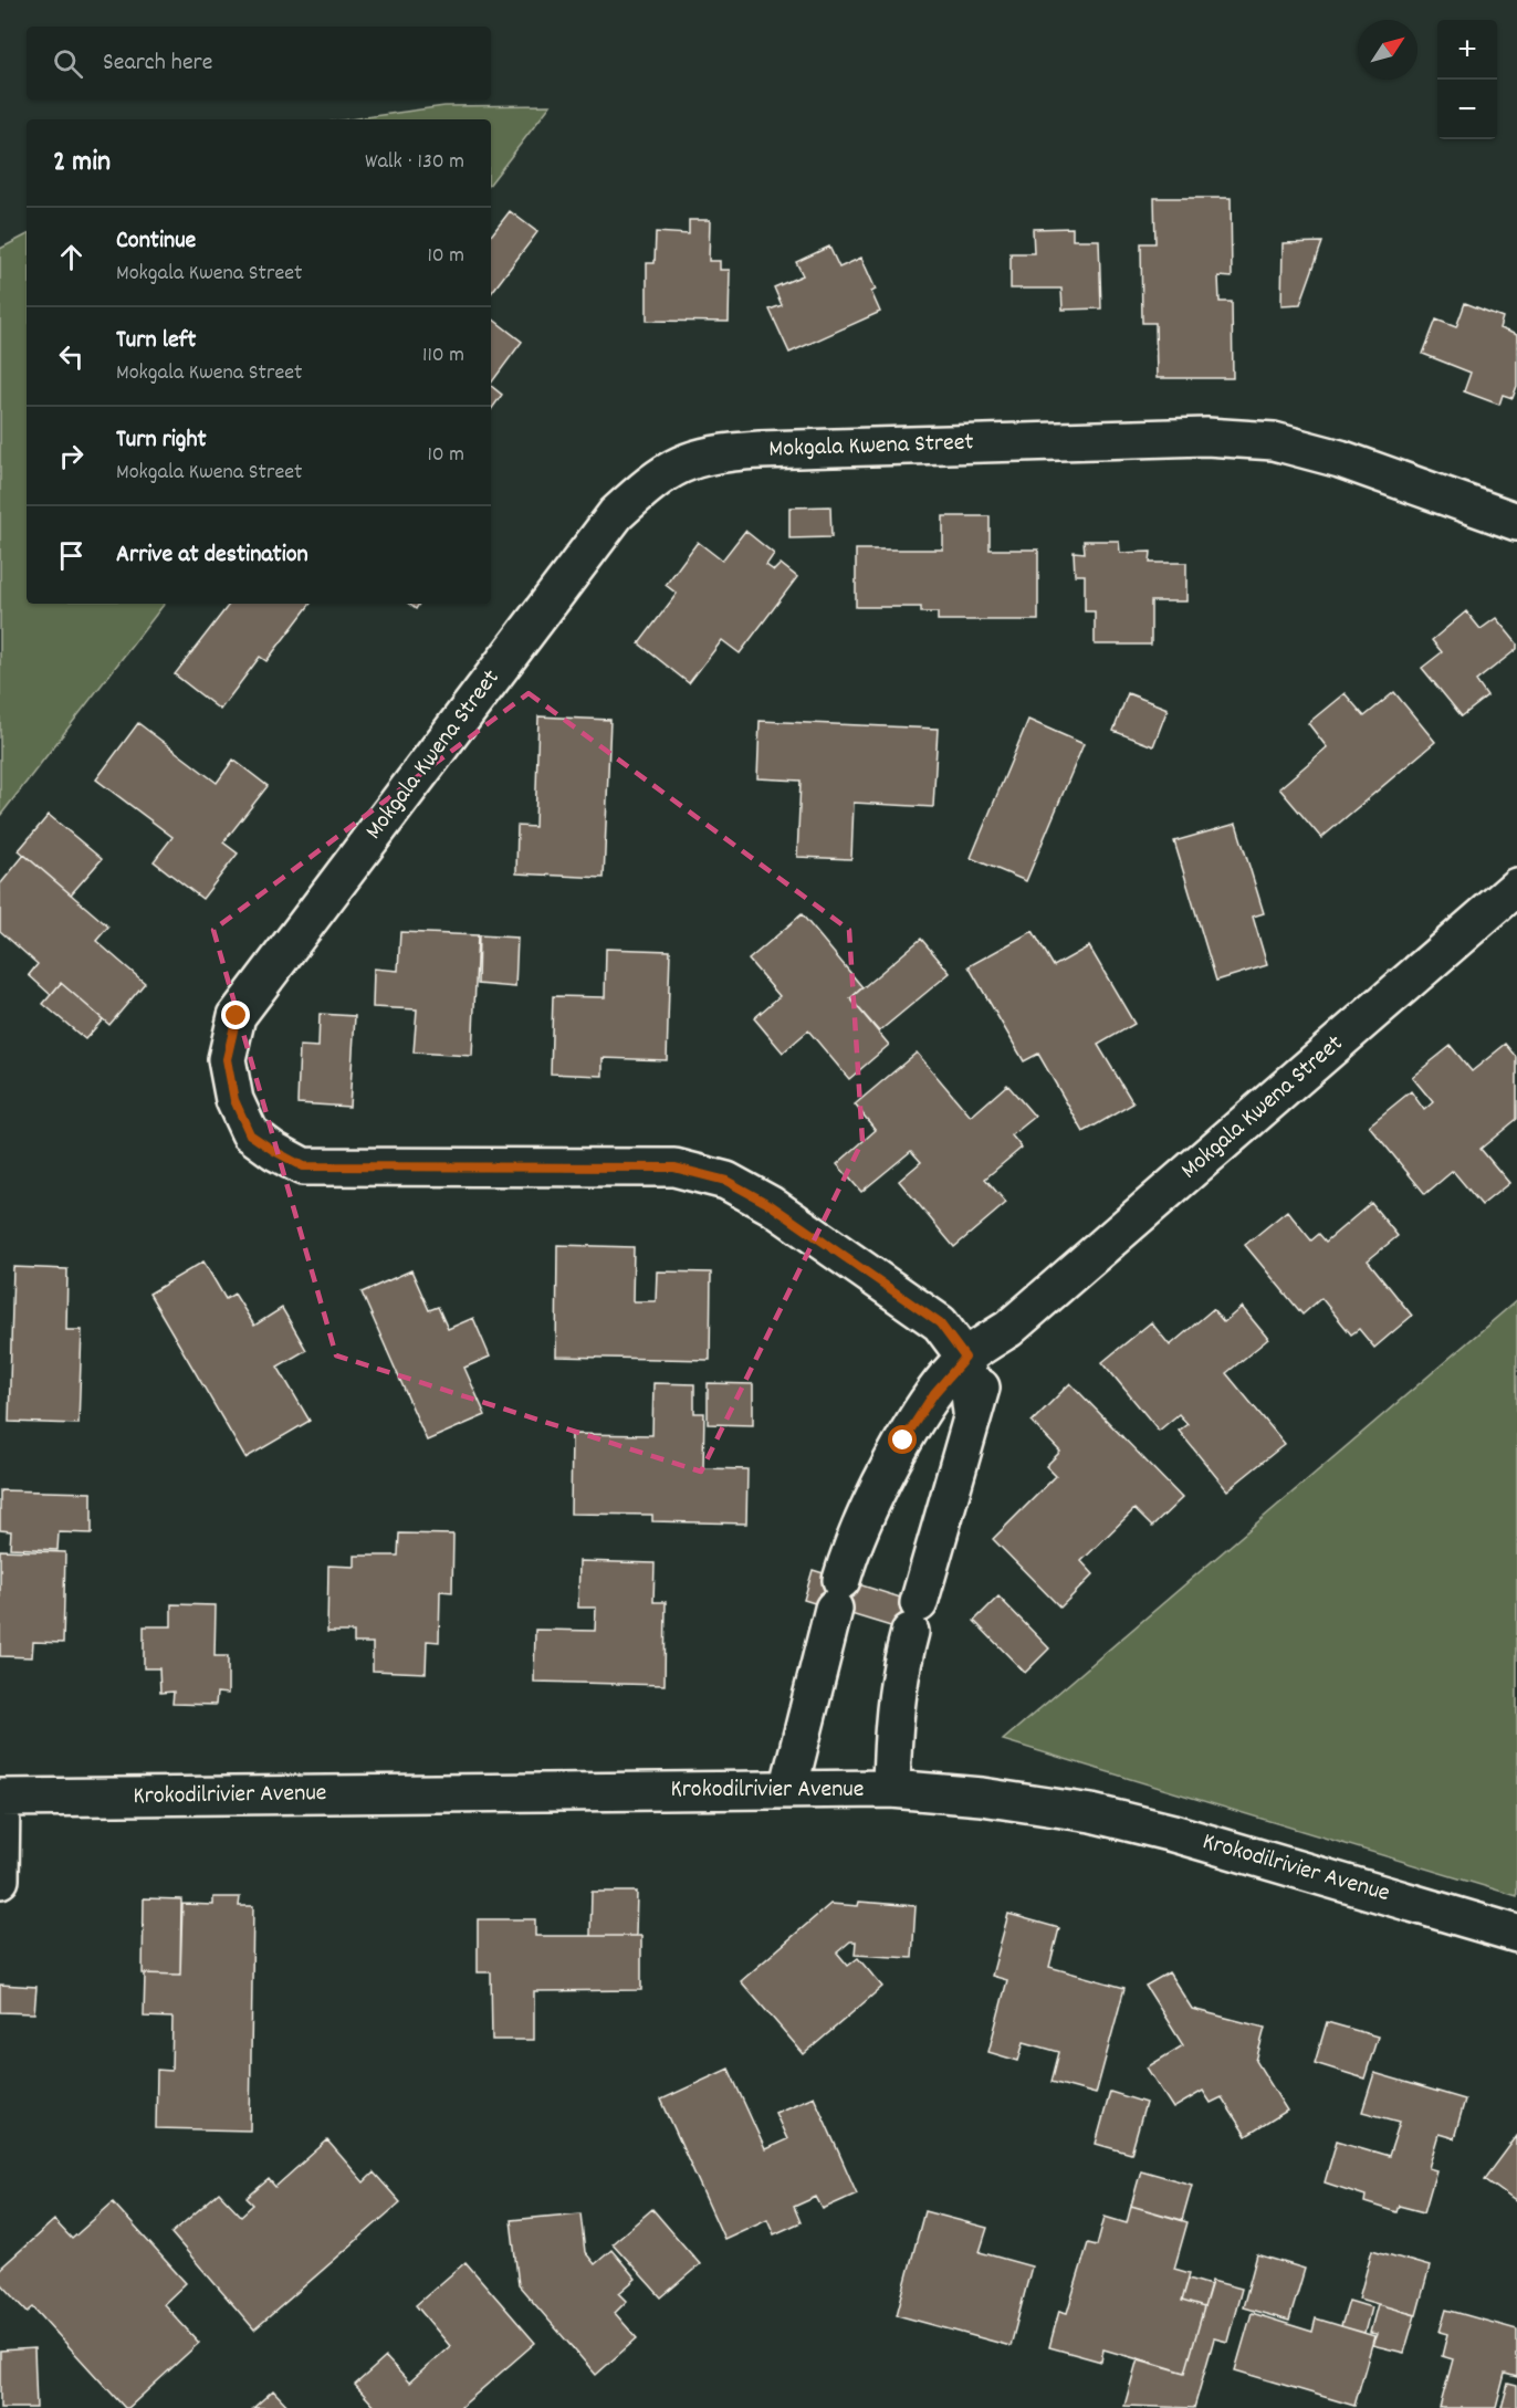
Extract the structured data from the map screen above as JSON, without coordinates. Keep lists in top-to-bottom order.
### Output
{
  "streets": {
    "street": ["Mokgala Kwena Street", "Krokodilrivier Avenue"]
  },
  "crossings": [
    ["Mokgala Kwena Street", "Krokodilrivier Avenue"]
  ],
  "north": "top right",
  "page": {
    "map_buttons": ["+", "−"],
    "search": "Search here",
    "heading": ["2 min", "Walk · 130 m"],
    "list": [
      ["Continue", "Mokgala Kwena Street", "10 m"],
      ["Turn left", "Mokgala Kwena Street", "110 m"],
      ["Turn right", "Mokgala Kwena Street", "10 m"],
      "Arrive at destination"
    ]
  }
}
